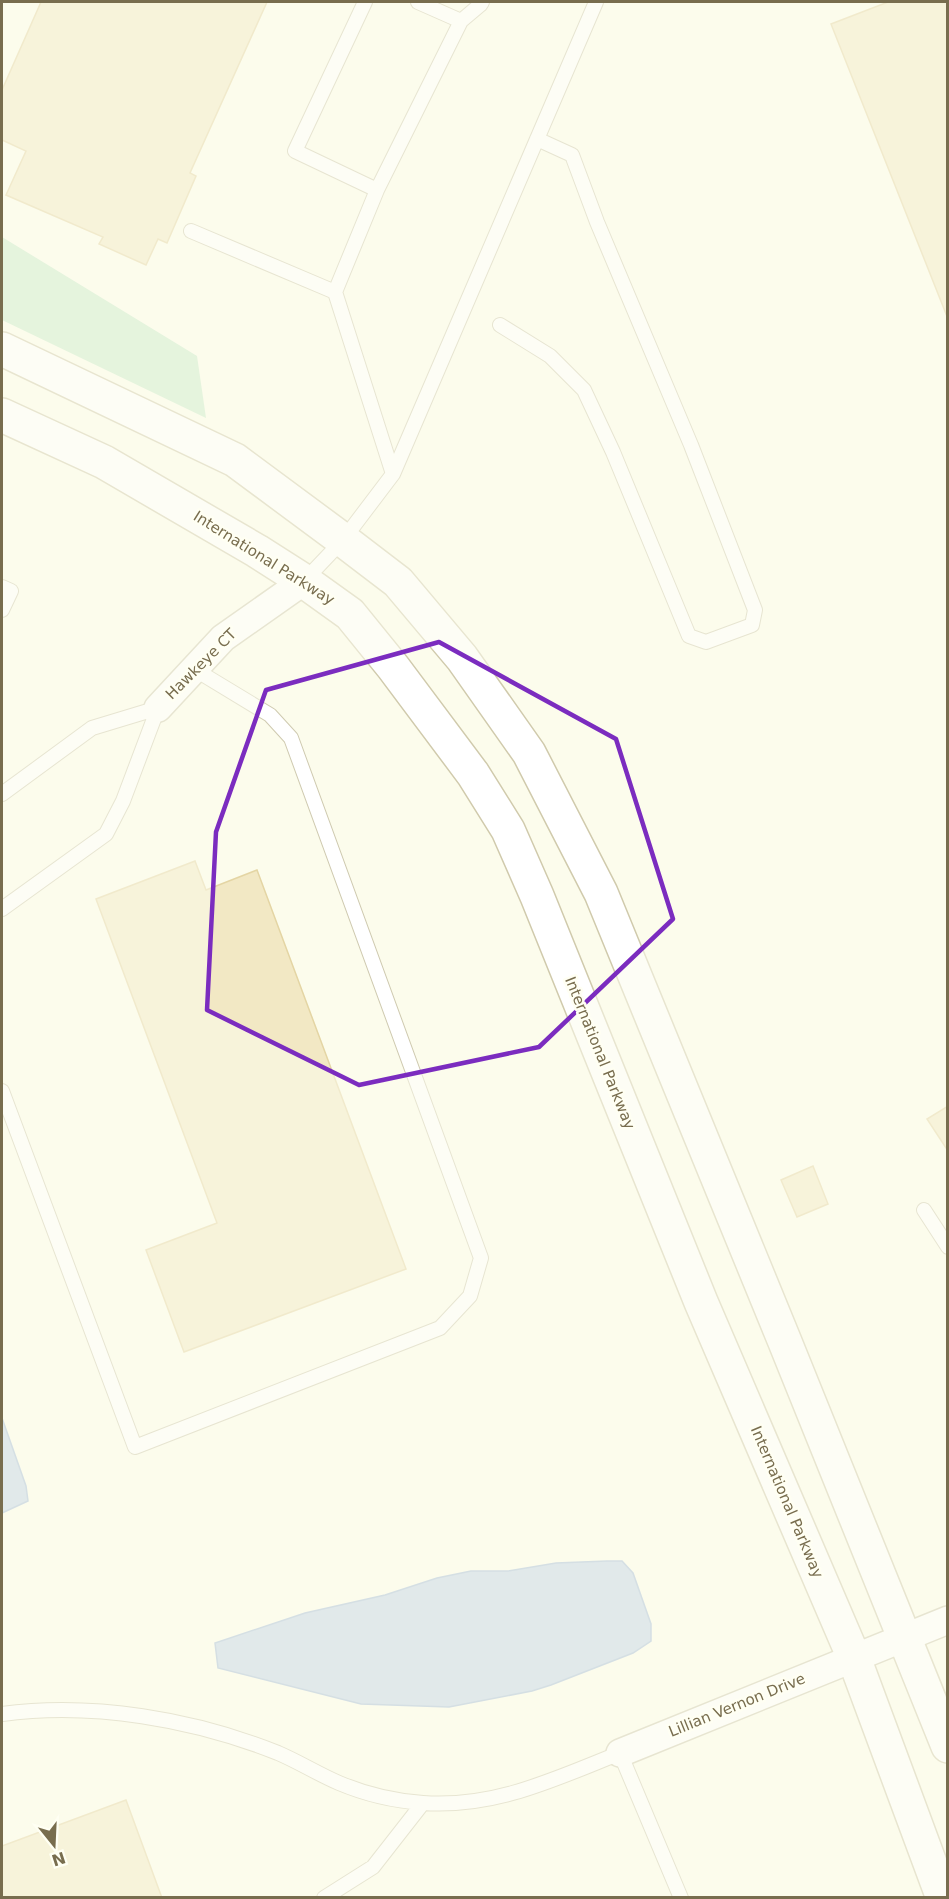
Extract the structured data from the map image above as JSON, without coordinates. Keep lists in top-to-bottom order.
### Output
{
  "streets": {
    "main road": ["International Parkway"],
    "street": ["Hawkeye CT", "Lillian Vernon Drive"]
  },
  "crossings": [
    ["International Parkway", "Hawkeye CT"],
    ["International Parkway", "Lillian Vernon Drive"]
  ],
  "north": "bottom"
}
